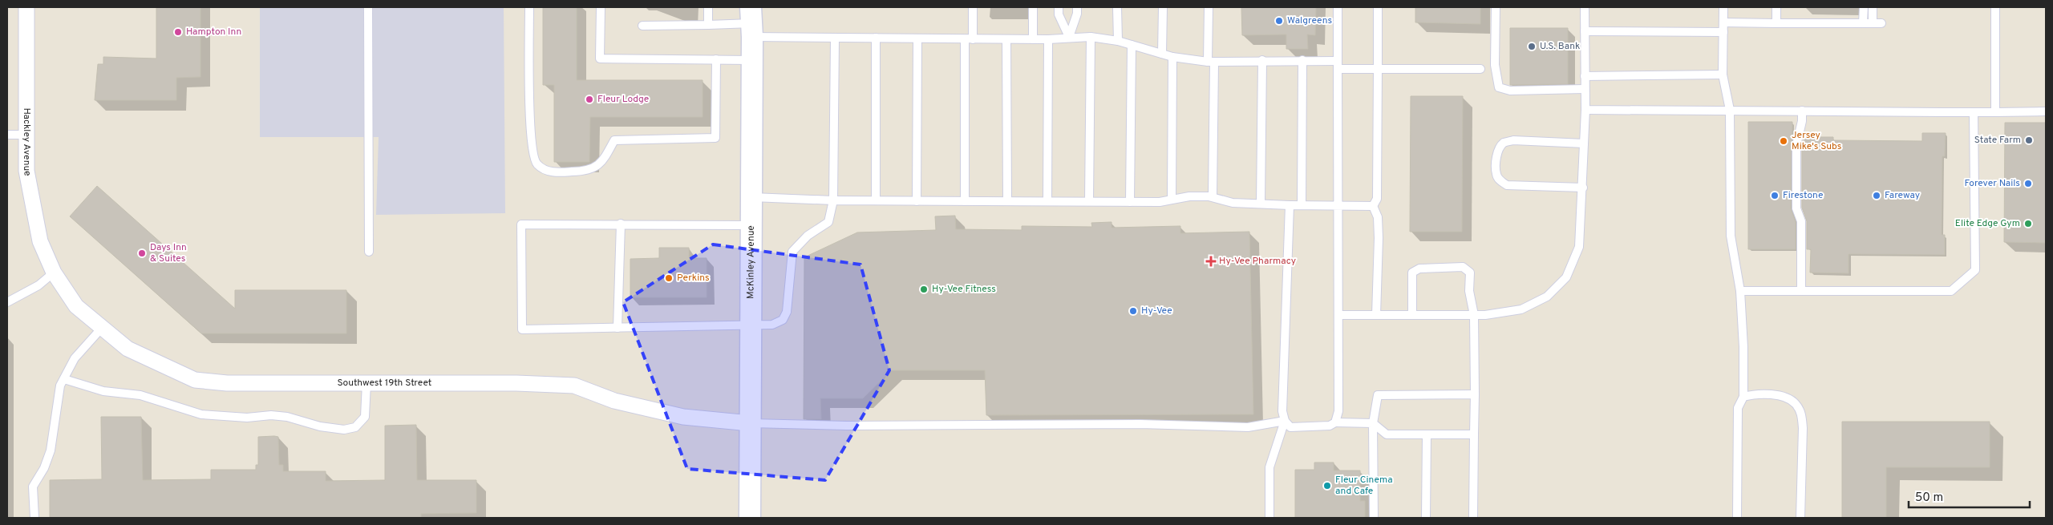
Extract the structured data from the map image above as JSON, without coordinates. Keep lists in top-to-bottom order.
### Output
{
  "streets": {
    "main road": ["McKinley Avenue"],
    "street": ["Hackley Avenue", "Southwest 19th Street"]
  },
  "crossings": [
    ["Hackley Avenue", "Southwest 19th Street"],
    ["McKinley Avenue", "Southwest 19th Street"]
  ],
  "places": {
    "other": [
      "Walgreens",
      "Hampton Inn",
      "U.S. Bank",
      "Fleur Lodge",
      "State Farm",
      "Jersey Mike's Subs",
      "Forever Nails",
      "Firestone",
      "Fareway",
      "Elite Edge Gym",
      "Days Inn & Suites",
      "Perkins",
      "Hy-Vee Fitness",
      "Hy-Vee",
      "Fleur Cinema and Cafe"
    ],
    "health": ["Hy-Vee Pharmacy"]
  },
  "scale_bar": "50 m"
}
